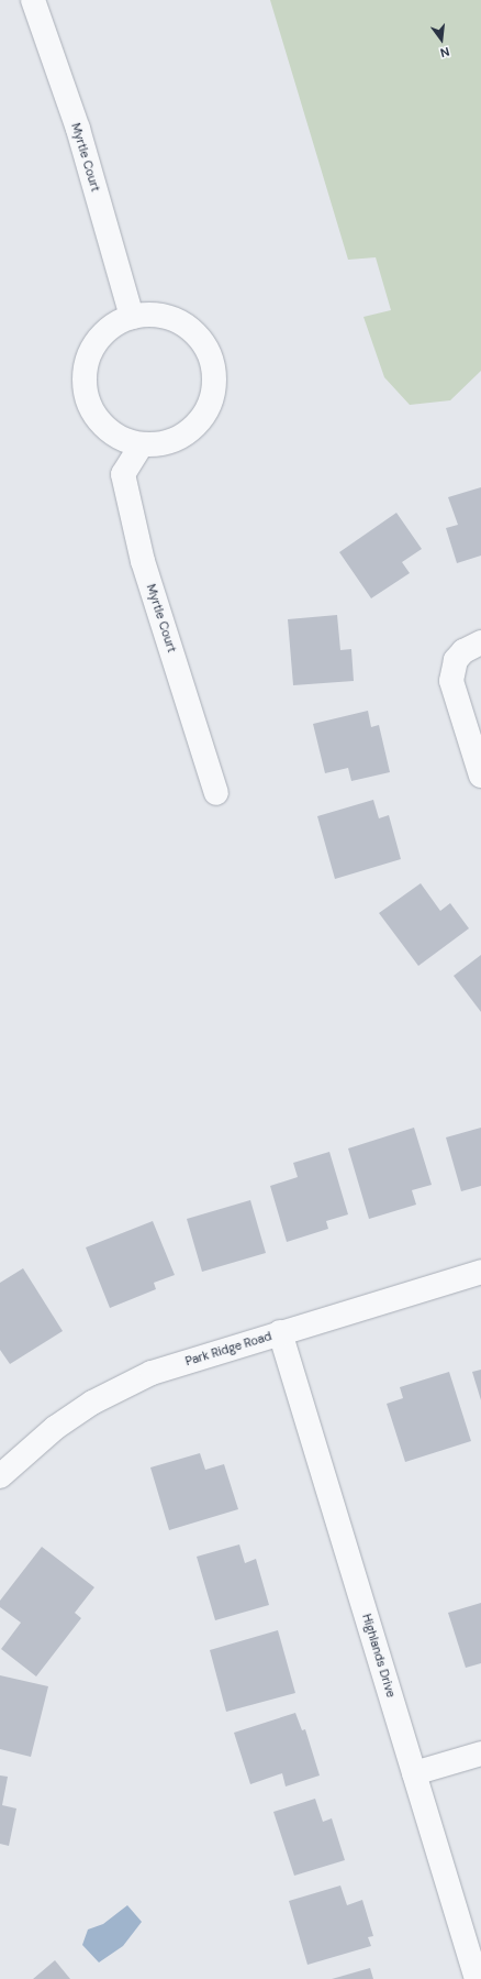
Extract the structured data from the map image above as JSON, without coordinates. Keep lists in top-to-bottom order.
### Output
{
  "streets": {
    "street": ["Myrtle Court", "Park Ridge Road", "Highlands Drive"]
  },
  "crossings": [
    ["Park Ridge Road", "Highlands Drive"]
  ],
  "north": "bottom"
}
